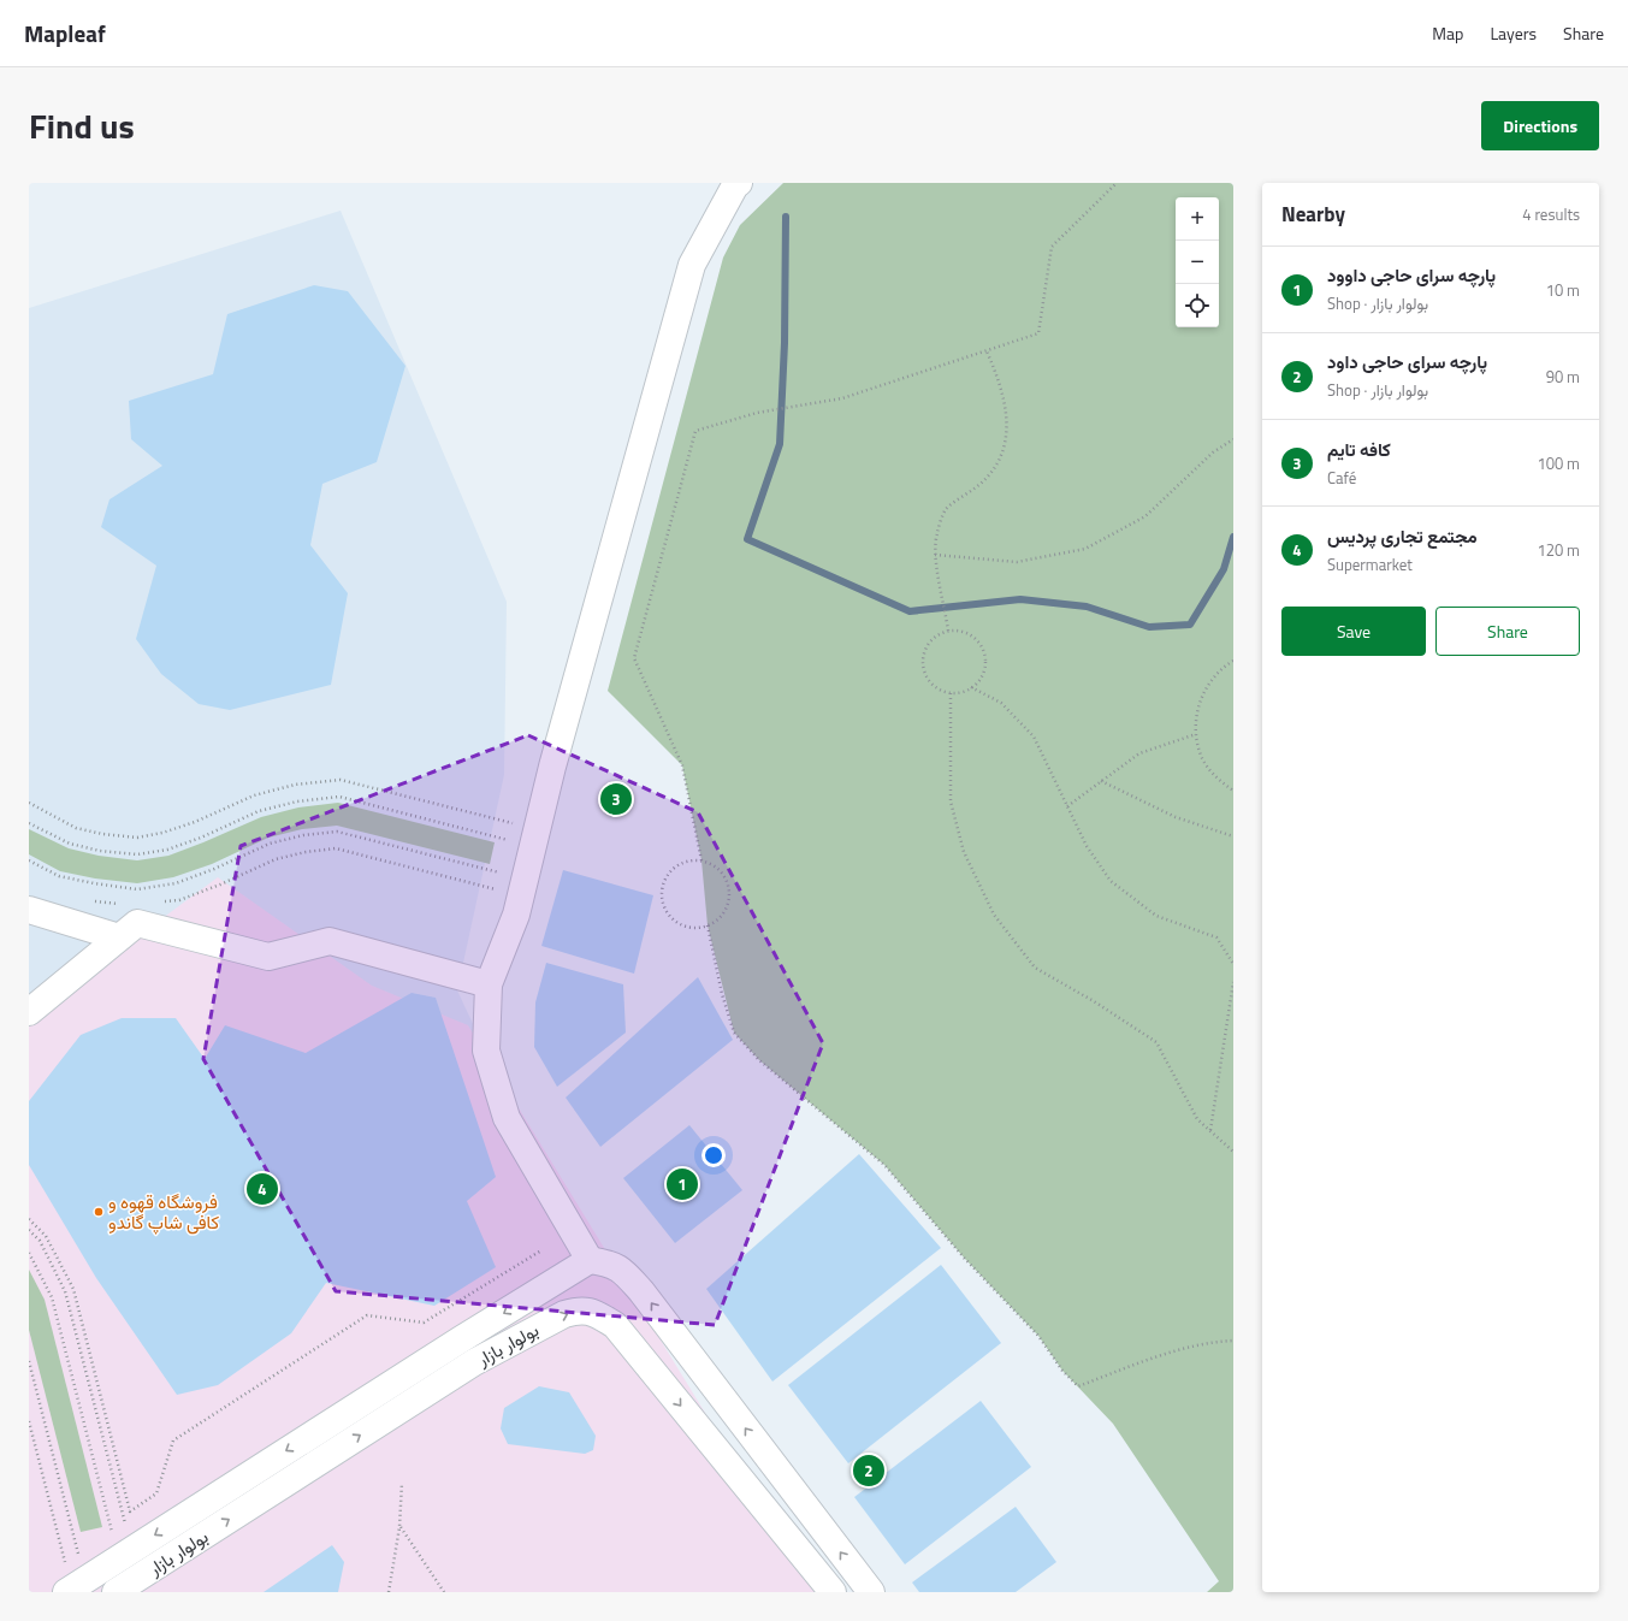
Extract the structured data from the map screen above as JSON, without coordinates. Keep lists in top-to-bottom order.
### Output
{
  "streets": {
    "street": ["بولوار بازار"]
  },
  "places": ["فروشگاه قهوه و کافی شاپ گاندو"],
  "page": {
    "header": "Mapleaf",
    "nav": ["Map", "Layers", "Share"],
    "title": "Find us",
    "buttons": [
      "Directions",
      ["Save", "Share"]
    ],
    "heading": ["Nearby", "4 results"],
    "map_buttons": ["+", "−"],
    "list": [
      {
        "mark": "1",
        "name": "پارچه سرای حاجی داوود",
        "note": "Shop · بولوار بازار",
        "value": "10 m"
      },
      {
        "mark": "2",
        "name": "پارچه سرای حاجی داود",
        "note": "Shop · بولوار بازار",
        "value": "90 m"
      },
      {
        "mark": "3",
        "name": "كافه تايم",
        "note": "Café",
        "value": "100 m"
      },
      {
        "mark": "4",
        "name": "مجتمع تجاری پردیس",
        "note": "Supermarket",
        "value": "120 m"
      }
    ],
    "pins": [
      "3",
      "1",
      "4",
      "2"
    ]
  }
}
